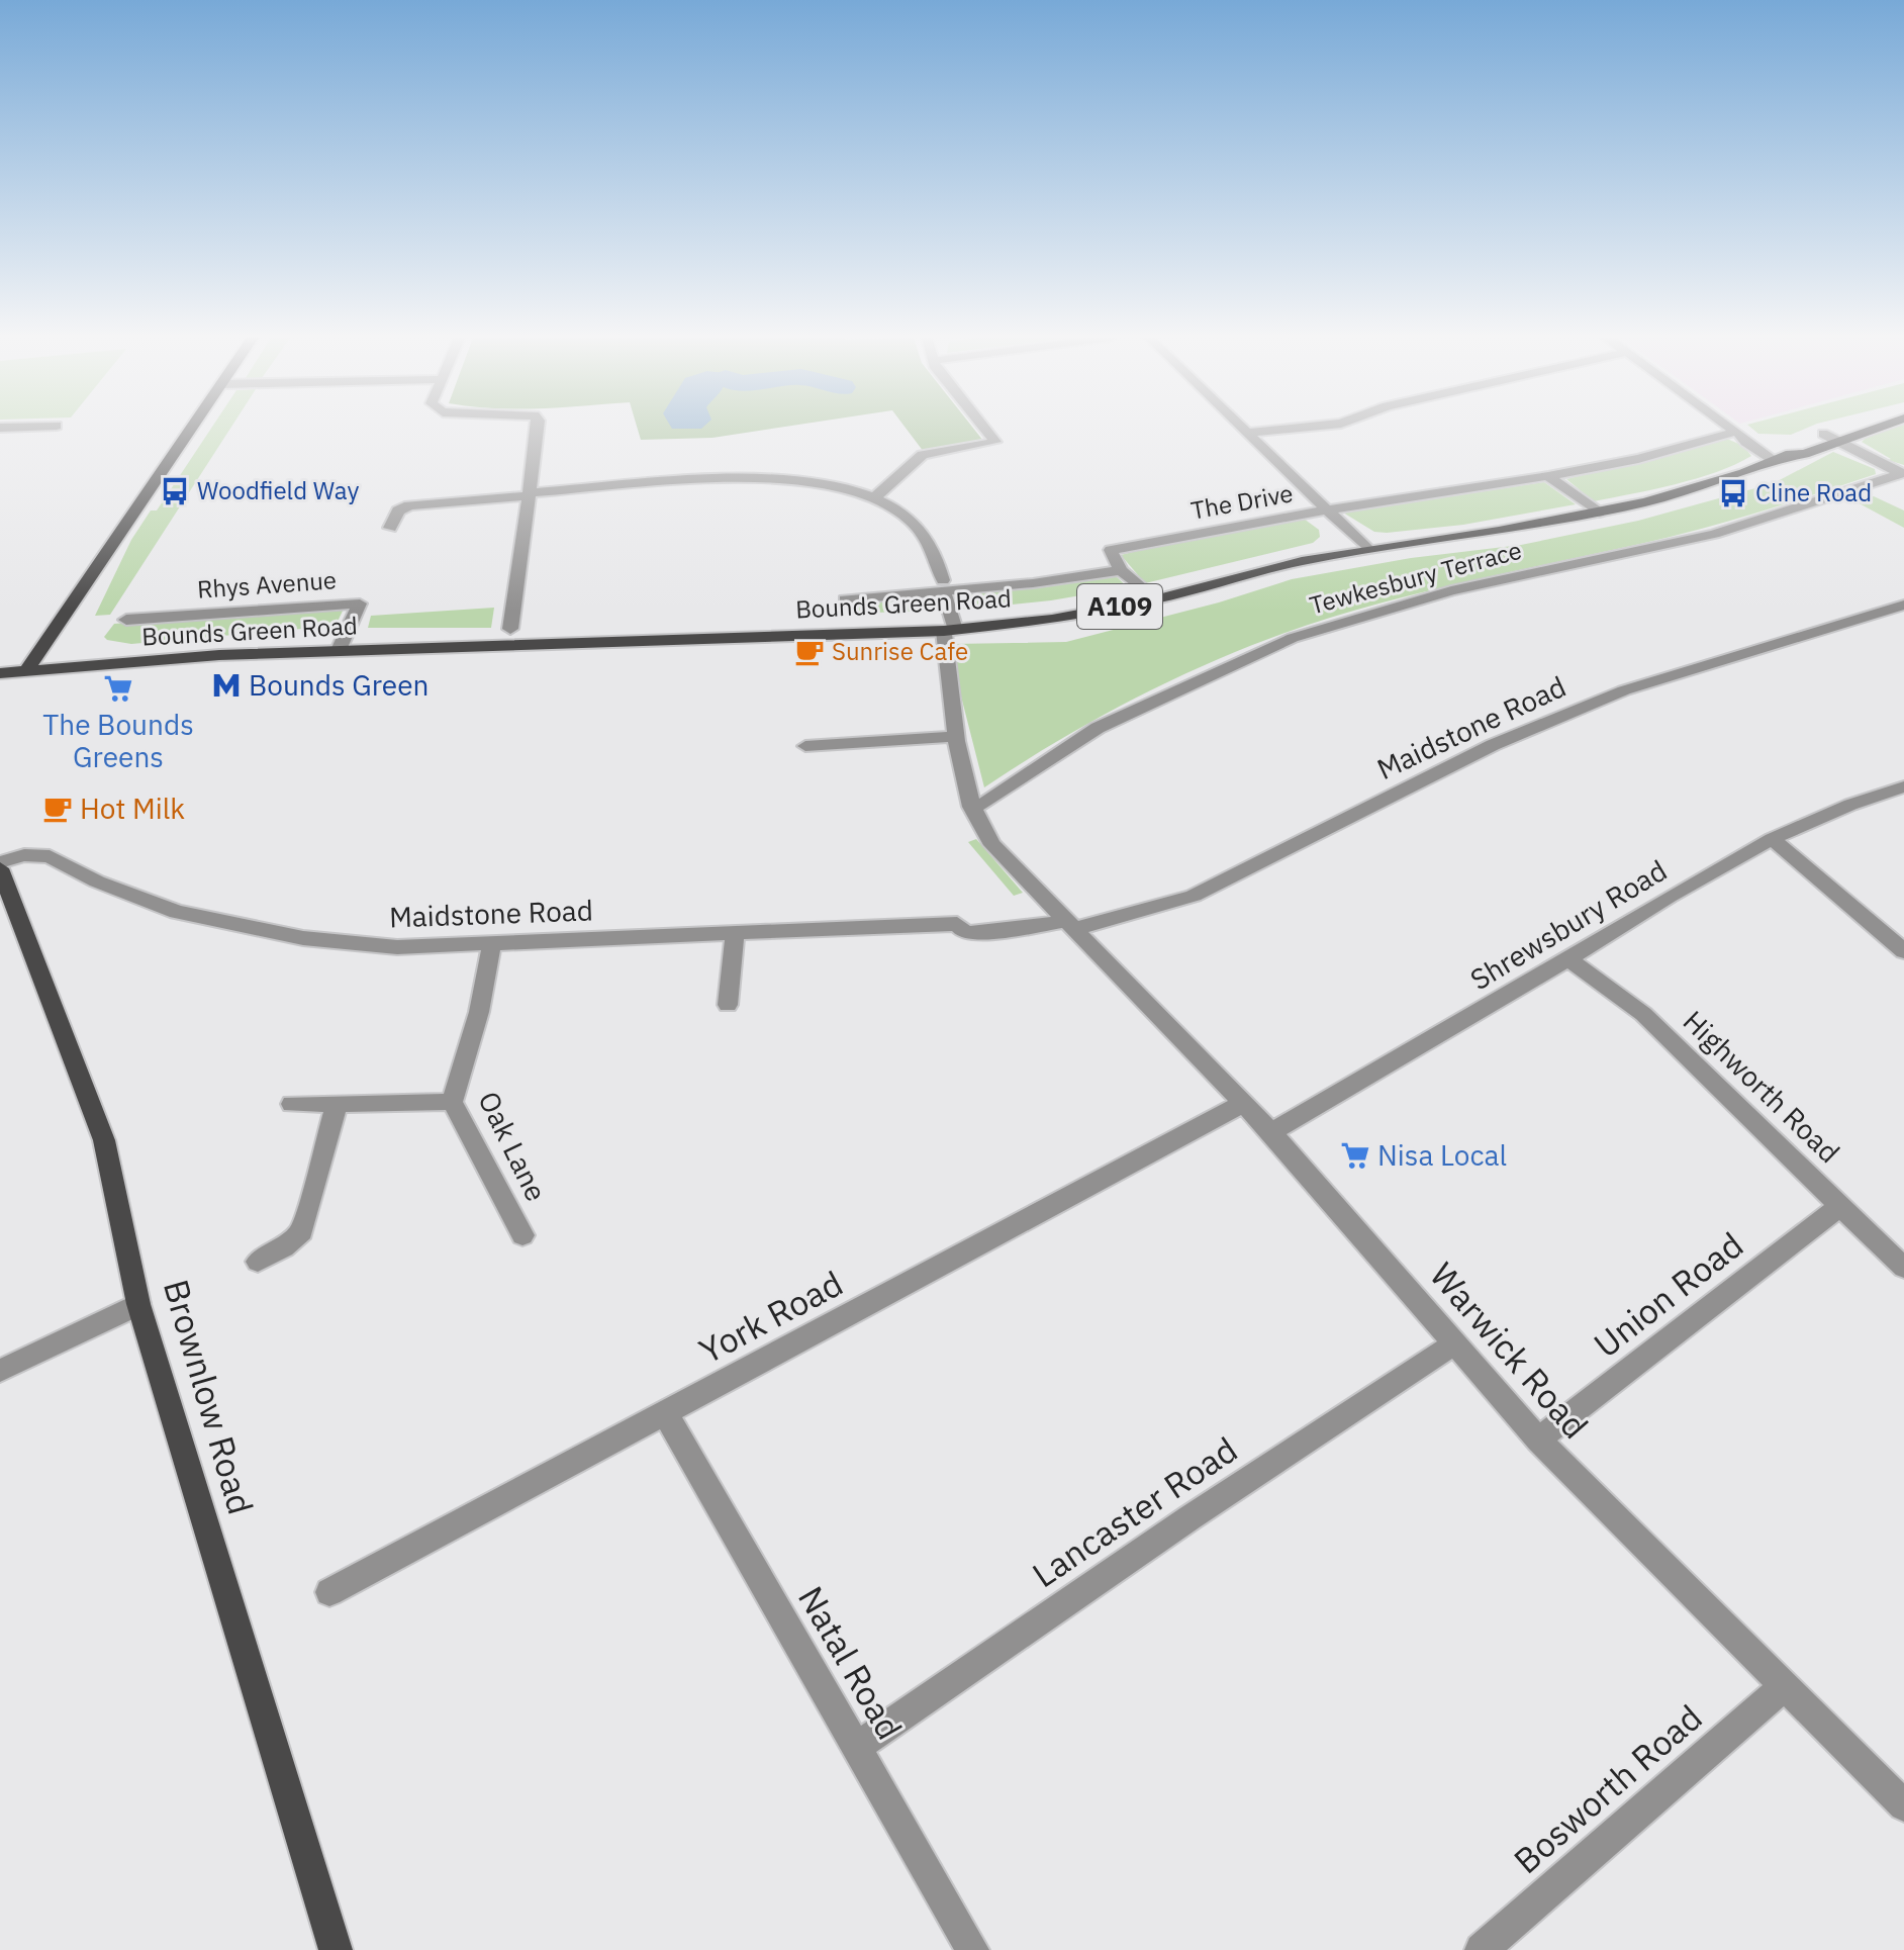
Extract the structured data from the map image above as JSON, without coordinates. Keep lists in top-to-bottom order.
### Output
{
  "streets": {
    "main road": ["Bounds Green Road", "A109", "Brownlow Road"],
    "street": [
      "The Drive",
      "Tewkesbury Terrace",
      "Rhys Avenue",
      "Maidstone Road",
      "Shrewsbury Road",
      "Highworth Road",
      "Oak Lane",
      "Union Road",
      "York Road",
      "Warwick Road",
      "Lancaster Road",
      "Natal Road",
      "Bosworth Road"
    ]
  },
  "crossings": [
    ["Tewkesbury Terrace", "Warwick Road"],
    ["Rhys Avenue", "Bounds Green Road"],
    ["Maidstone Road", "Oak Lane"],
    ["Maidstone Road", "Warwick Road"],
    ["Maidstone Road", "Brownlow Road"],
    ["Shrewsbury Road", "Highworth Road"],
    ["Shrewsbury Road", "Warwick Road"],
    ["Highworth Road", "Union Road"],
    ["Union Road", "Warwick Road"],
    ["York Road", "Warwick Road"],
    ["York Road", "Natal Road"],
    ["Warwick Road", "Lancaster Road"],
    ["Warwick Road", "Bosworth Road"],
    ["Lancaster Road", "Natal Road"]
  ],
  "places": {
    "bus stop": ["Woodfield Way", "Cline Road"],
    "cafe": ["Sunrise Cafe", "Hot Milk"],
    "metro station": ["Bounds Green"],
    "supermarket": ["The Bounds Greens", "Nisa Local"]
  }
}
